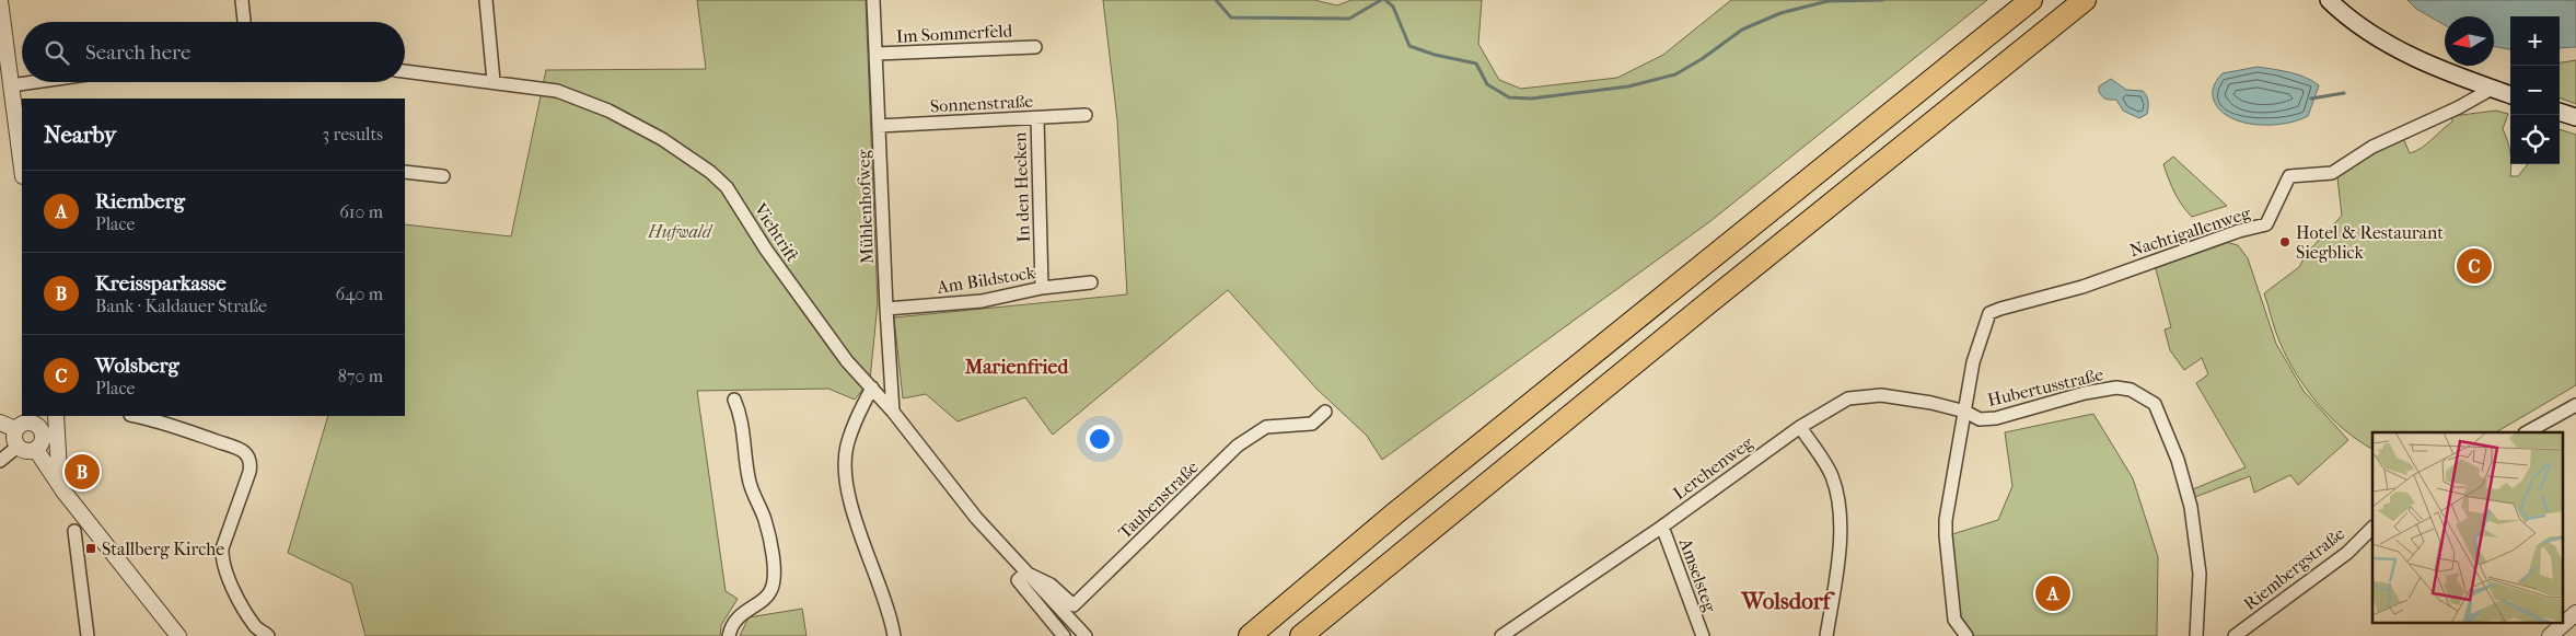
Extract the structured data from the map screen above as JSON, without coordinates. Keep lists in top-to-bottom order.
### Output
{
  "streets": {
    "street": [
      "Im Sommerfeld",
      "Sonnenstraße",
      "In den Hecken",
      "Mühlenhofweg",
      "Nachtigallenweg",
      "Viehtrift",
      "Am Bildstock",
      "Hubertusstraße",
      "Lerchenweg",
      "Taubenstraße",
      "Riembergstraße",
      "Amselsteg"
    ]
  },
  "crossings": [
    ["Im Sommerfeld", "Mühlenhofweg"],
    ["Sonnenstraße", "In den Hecken"],
    ["Sonnenstraße", "Mühlenhofweg"],
    ["In den Hecken", "Am Bildstock"],
    ["Mühlenhofweg", "Viehtrift"],
    ["Mühlenhofweg", "Am Bildstock"],
    ["Nachtigallenweg", "Hubertusstraße"],
    ["Nachtigallenweg", "Lerchenweg"],
    ["Viehtrift", "Taubenstraße"],
    ["Hubertusstraße", "Lerchenweg"],
    ["Lerchenweg", "Amselsteg"]
  ],
  "districts": ["Marienfried", "Wolsdorf"],
  "parks": ["Hufwald"],
  "places": {
    "other": ["Hotel & Restaurant Siegblick"],
    "transit": ["Stallberg Kirche"]
  },
  "north": "left",
  "page": {
    "map_buttons": ["+", "−"],
    "search": "Search here",
    "heading": ["Nearby", "3 results"],
    "list": [
      {
        "mark": "A",
        "name": "Riemberg",
        "note": "Place",
        "value": "610 m"
      },
      {
        "mark": "B",
        "name": "Kreissparkasse",
        "note": "Bank · Kaldauer Straße",
        "value": "640 m"
      },
      {
        "mark": "C",
        "name": "Wolsberg",
        "note": "Place",
        "value": "870 m"
      }
    ],
    "pins": ["C", "B", "A"]
  }
}
